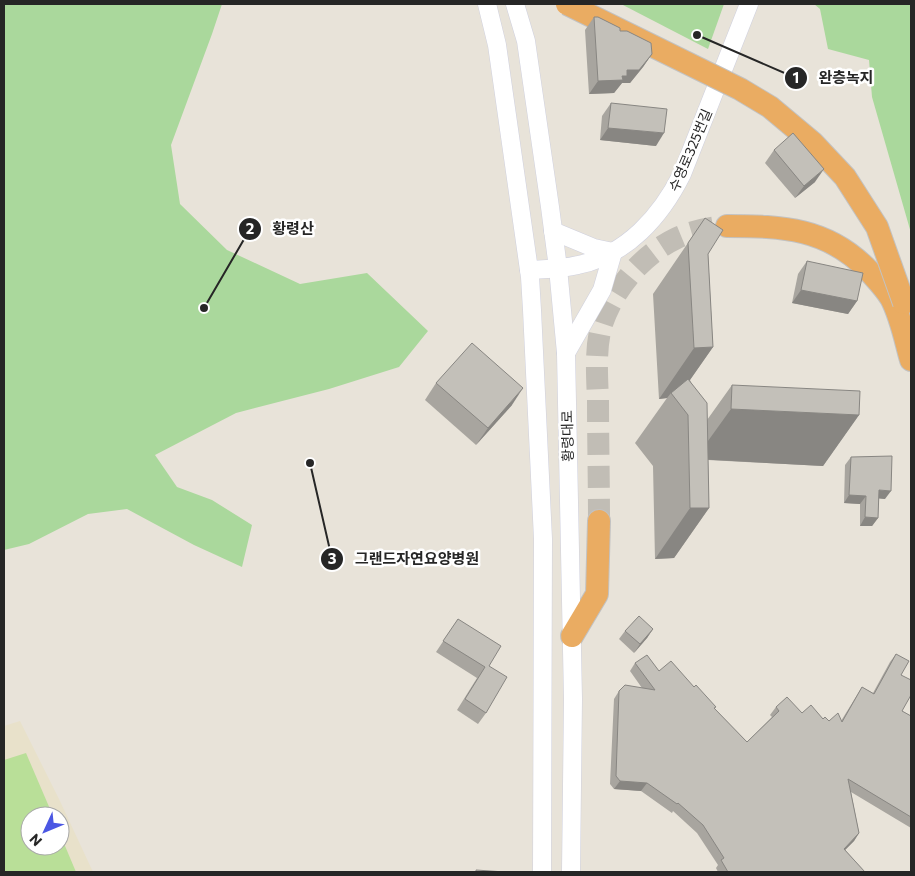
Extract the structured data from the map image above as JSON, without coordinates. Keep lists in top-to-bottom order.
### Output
{
  "streets": {
    "main road": ["수영로325번길", "황령대로"]
  },
  "crossings": [
    ["수영로325번길", "황령대로"]
  ],
  "places": ["완층녹지", "황령산", "그랜드자연요양병원"],
  "north": "bottom left"
}
